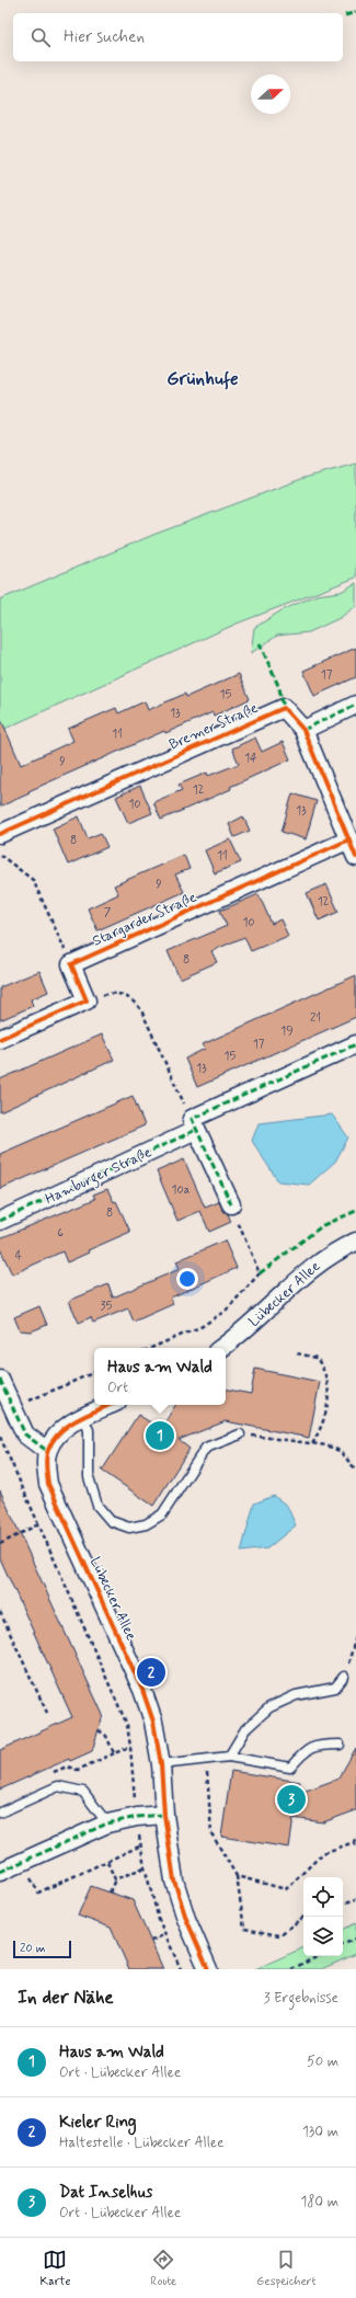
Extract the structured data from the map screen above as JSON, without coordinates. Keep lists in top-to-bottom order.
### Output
{
  "streets": {
    "street": [
      "Bremer Straße",
      "Stargarder Straße",
      "Hamburger Straße",
      "Lübecker Allee"
    ]
  },
  "crossings": [
    ["Bremer Straße", "Stargarder Straße"]
  ],
  "districts": ["Grünhufe"],
  "house_numbers": [
    "17",
    "15",
    "13",
    "11",
    "14",
    "9",
    "12",
    "10",
    "13",
    "8",
    "11",
    "9",
    "12",
    "7",
    "10",
    "8",
    "21",
    "19",
    "17",
    "15",
    "13",
    "10a",
    "8",
    "6",
    "4",
    "35"
  ],
  "scale_bar": "20 m",
  "north": "right",
  "page": {
    "search": "Hier suchen",
    "popup": ["Haus am Wald", "Ort"],
    "pins": ["1", "2", "3"],
    "scale": "20 m",
    "heading": ["In der Nähe", "3 Ergebnisse"],
    "list": [
      {
        "mark": "1",
        "name": "Haus am Wald",
        "note": "Ort · Lübecker Allee",
        "value": "50 m"
      },
      {
        "mark": "2",
        "name": "Kieler Ring",
        "note": "Haltestelle · Lübecker Allee",
        "value": "130 m"
      },
      {
        "mark": "3",
        "name": "Dat Inselhus",
        "note": "Ort · Lübecker Allee",
        "value": "180 m"
      }
    ],
    "nav": ["Karte", "Route", "Gespeichert"]
  }
}
